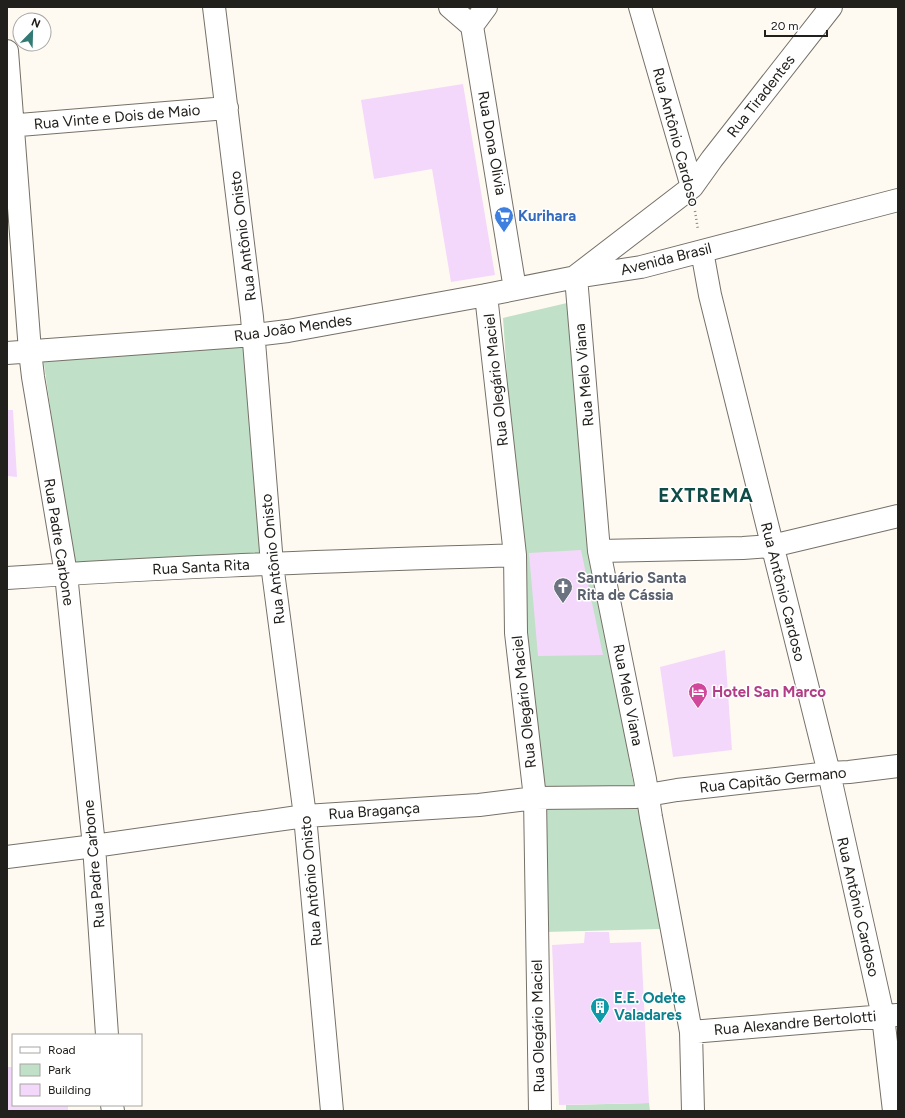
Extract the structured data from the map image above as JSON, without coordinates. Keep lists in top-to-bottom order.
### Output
{
  "streets": {
    "street": [
      "Rua Tiradentes",
      "Rua Vinte e Dois de Maio",
      "Rua Antônio Cardoso",
      "Rua Dona Olivia",
      "Rua Antônio Onisto",
      "Avenida Brasil",
      "Rua João Mendes",
      "Rua Melo Viana",
      "Rua Olegário Maciel",
      "Rua Padre Carbone",
      "Rua Santa Rita",
      "Rua Capitão Germano",
      "Rua Bragança",
      "Rua Alexandre Bertolotti"
    ]
  },
  "crossings": [
    ["Rua Tiradentes", "Rua Antônio Cardoso"],
    ["Rua Tiradentes", "Avenida Brasil"],
    ["Rua Vinte e Dois de Maio", "Rua Antônio Onisto"],
    ["Rua Vinte e Dois de Maio", "Rua Padre Carbone"],
    ["Rua Antônio Cardoso", "Avenida Brasil"],
    ["Rua Antônio Cardoso", "Rua Capitão Germano"],
    ["Rua Antônio Cardoso", "Rua Alexandre Bertolotti"],
    ["Rua Dona Olivia", "Rua João Mendes"],
    ["Rua Antônio Onisto", "Rua João Mendes"],
    ["Rua Antônio Onisto", "Rua Santa Rita"],
    ["Rua Antônio Onisto", "Rua Bragança"],
    ["Avenida Brasil", "Rua João Mendes"],
    ["Avenida Brasil", "Rua Melo Viana"],
    ["Rua João Mendes", "Rua Melo Viana"],
    ["Rua João Mendes", "Rua Olegário Maciel"],
    ["Rua João Mendes", "Rua Padre Carbone"],
    ["Rua Melo Viana", "Rua Capitão Germano"],
    ["Rua Melo Viana", "Rua Bragança"],
    ["Rua Melo Viana", "Rua Alexandre Bertolotti"],
    ["Rua Olegário Maciel", "Rua Santa Rita"],
    ["Rua Olegário Maciel", "Rua Bragança"],
    ["Rua Padre Carbone", "Rua Santa Rita"],
    ["Rua Padre Carbone", "Rua Bragança"],
    ["Rua Capitão Germano", "Rua Bragança"]
  ],
  "districts": ["EXTREMA"],
  "places": {
    "supermarket": ["Kurihara"],
    "church": ["Santuário Santa Rita de Cássia"],
    "hotel": ["Hotel San Marco"],
    "building": ["E.E. Odete Valadares"]
  },
  "legend": ["Road", "Park", "Building"],
  "scale_bar": "20 m",
  "north": "top right"
}
